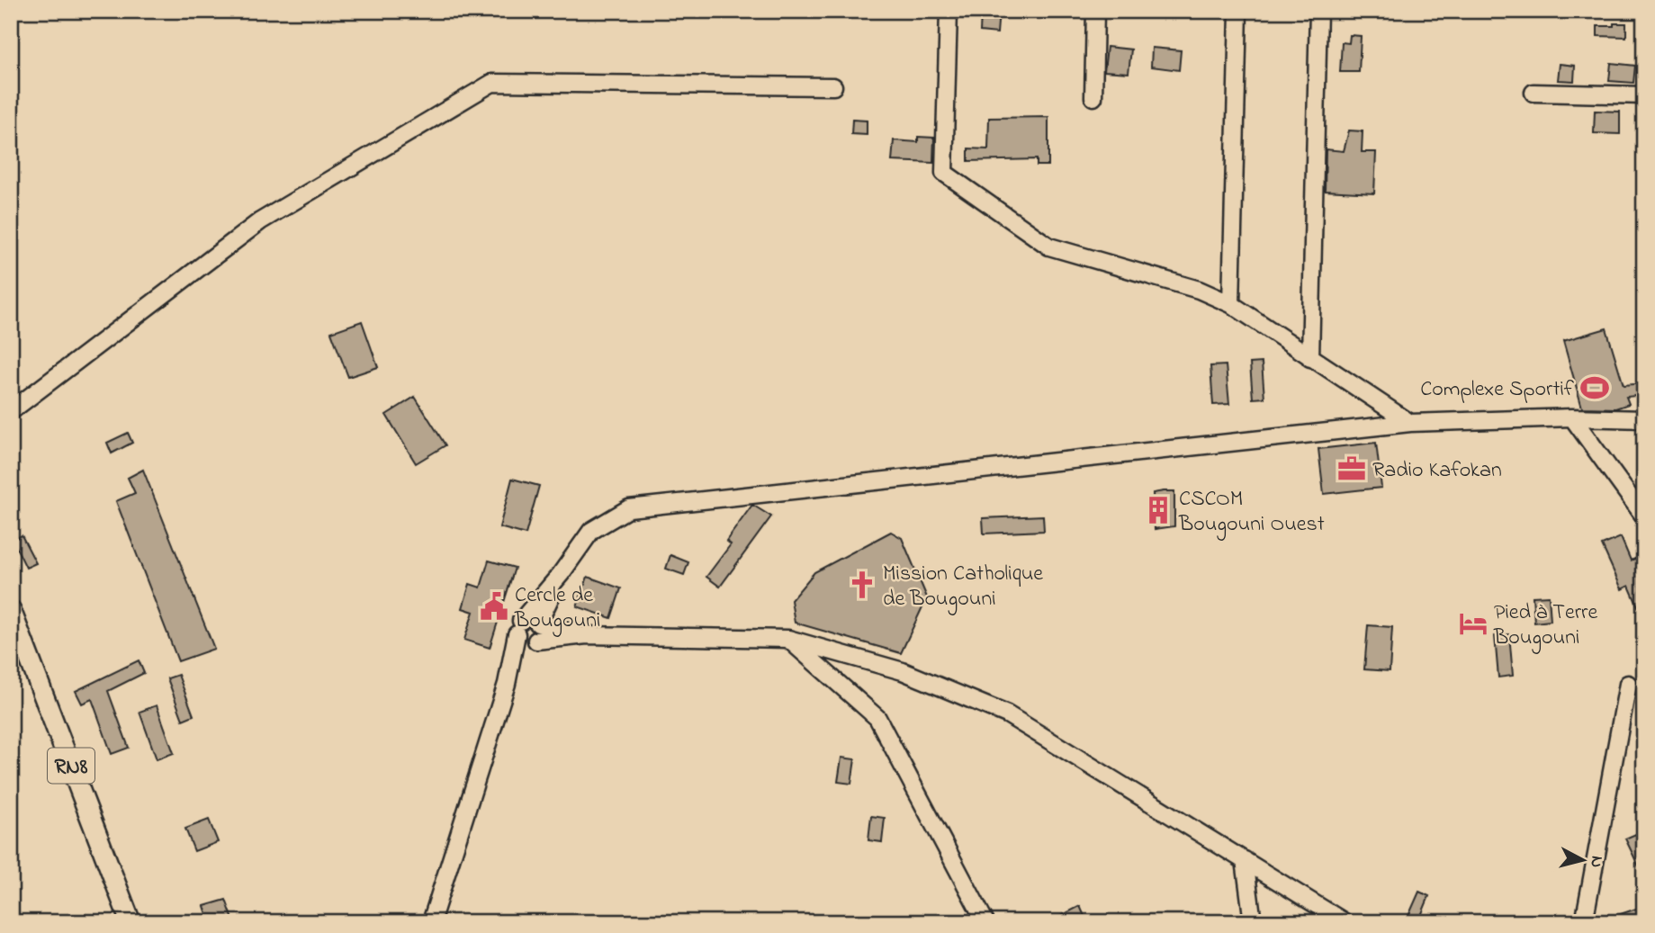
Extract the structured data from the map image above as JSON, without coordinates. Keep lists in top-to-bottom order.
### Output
{
  "streets": {
    "main road": ["RN8"]
  },
  "places": {
    "sports": ["Complexe Sportif"],
    "office": ["Radio Kafokan"],
    "building": ["CSCOM Bougouni Ouest"],
    "church": ["Mission Catholique de Bougouni"],
    "public building": ["Cercle de Bougouni"],
    "hotel": ["Pied à Terre Bougouni"]
  },
  "north": "right"
}
